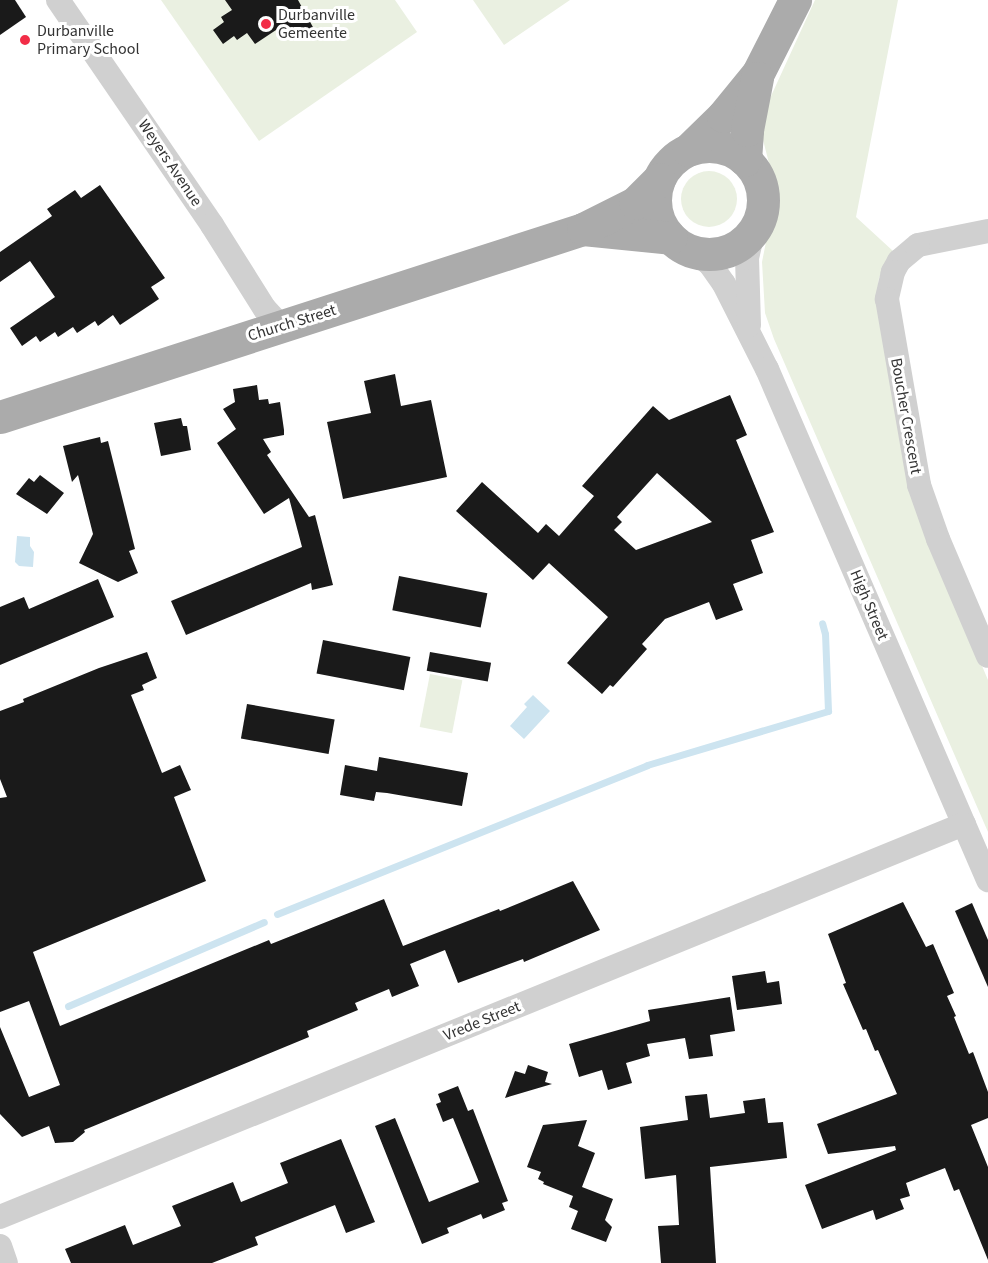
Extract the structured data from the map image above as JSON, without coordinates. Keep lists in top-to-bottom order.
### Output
{
  "streets": {
    "main road": ["Church Street"],
    "street": [
      "Weyers Avenue",
      "Boucher Crescent",
      "High Street",
      "Vrede Street"
    ]
  },
  "crossings": [
    ["Weyers Avenue", "Church Street"],
    ["Church Street", "High Street"],
    ["High Street", "Vrede Street"]
  ],
  "places": ["Durbanville Gemeente", "Durbanville Primary School"]
}
